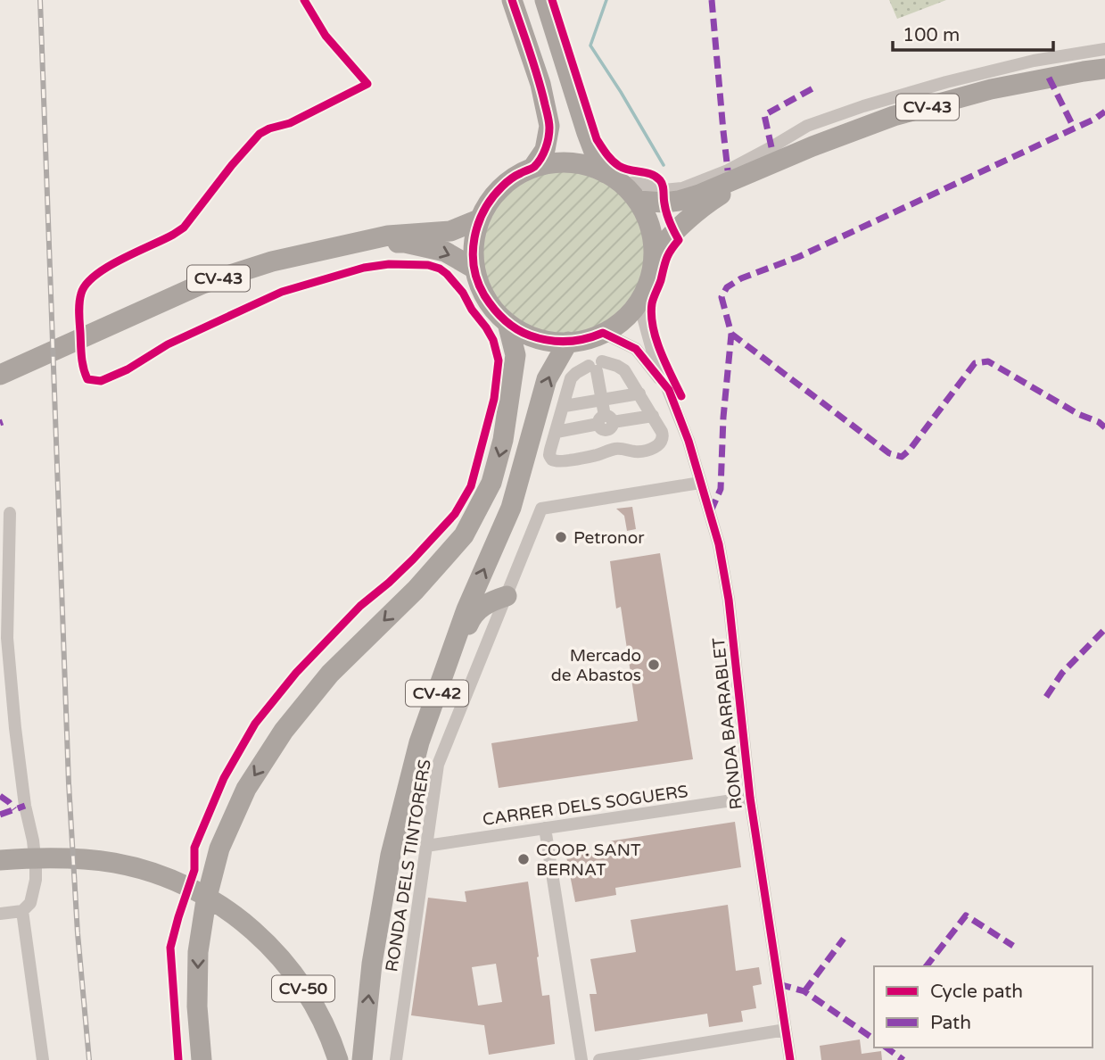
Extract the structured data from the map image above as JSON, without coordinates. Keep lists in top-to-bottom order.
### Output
{
  "streets": {
    "main road": ["CV-43", "CV-42", "CV-50"],
    "street": ["RONDA BARRABLET", "CARRER DELS SOGUERS", "RONDA DELS TINTORERS"]
  },
  "crossings": [
    ["CV-43", "CV-42"],
    ["CV-43", "RONDA BARRABLET"],
    ["CV-42", "RONDA BARRABLET"],
    ["RONDA BARRABLET", "CARRER DELS SOGUERS"],
    ["RONDA BARRABLET", "RONDA DELS TINTORERS"],
    ["CARRER DELS SOGUERS", "RONDA DELS TINTORERS"]
  ],
  "places": ["Petronor", "Mercado de Abastos", "COOP. SANT BERNAT"],
  "legend": ["Cycle path", "Path"],
  "scale_bar": "100 m"
}
